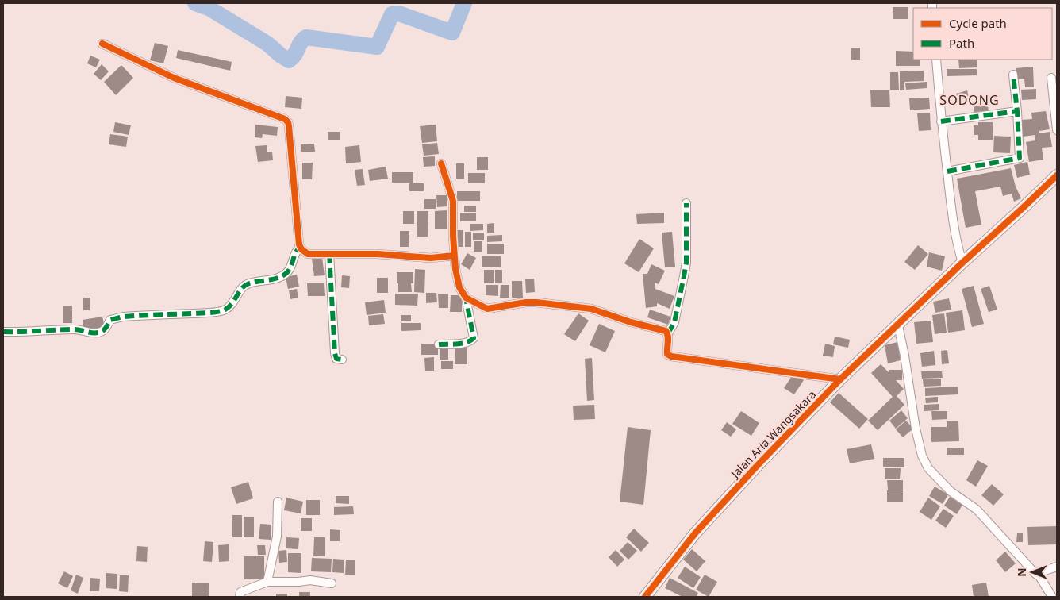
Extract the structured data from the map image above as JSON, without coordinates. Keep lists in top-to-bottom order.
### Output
{
  "streets": {
    "street": ["Jalan Aria Wangsakara"]
  },
  "districts": ["SODONG"],
  "legend": ["Cycle path", "Path"],
  "north": "left"
}
